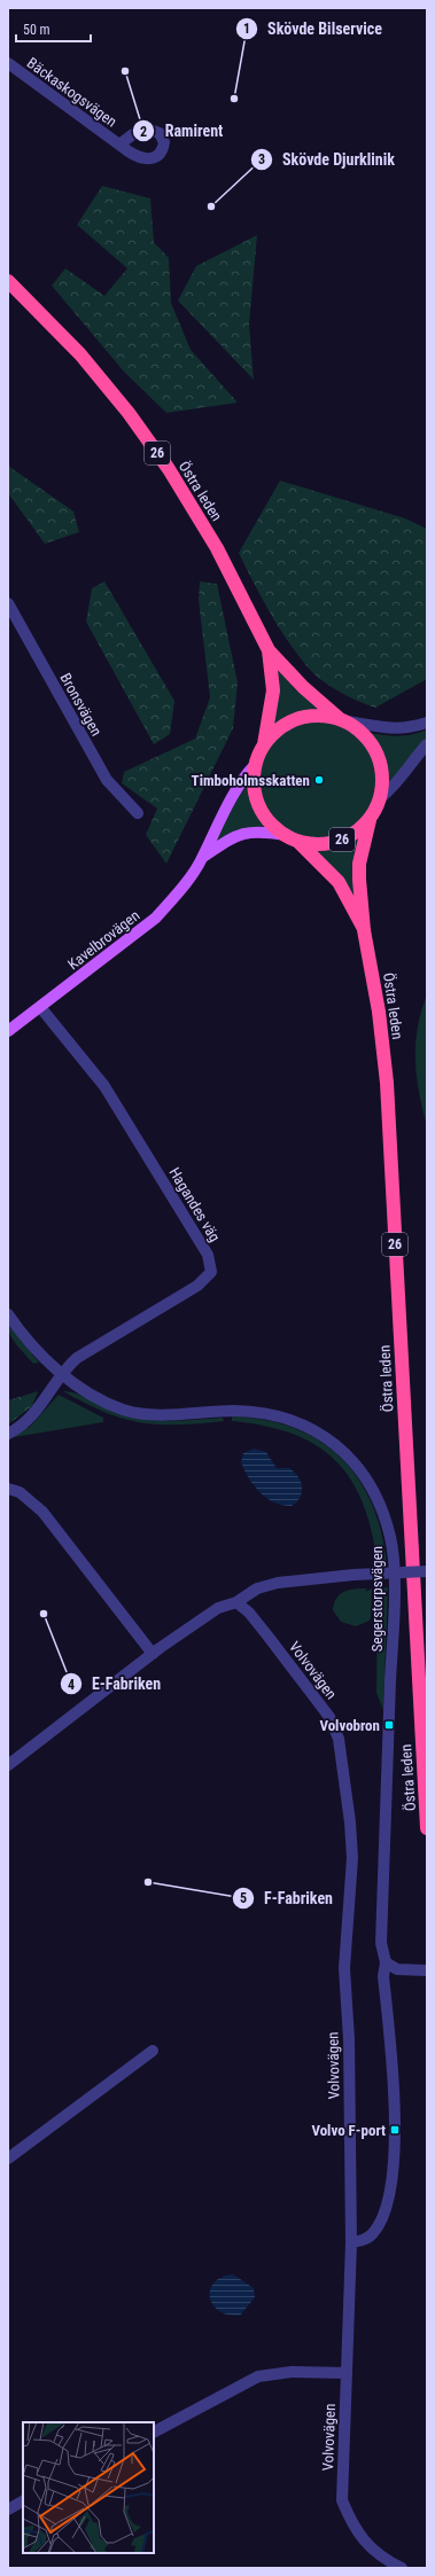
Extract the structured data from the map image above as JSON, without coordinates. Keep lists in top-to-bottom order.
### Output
{
  "streets": {
    "highway": ["26", "Östra leden"],
    "main road": ["Kavelbrovägen"],
    "street": [
      "Bäckaskogsvägen",
      "Bronsvägen",
      "Hagandes väg",
      "Segerstorpsvägen",
      "Volvovägen"
    ]
  },
  "crossings": [
    ["26", "Östra leden"],
    ["26", "Kavelbrovägen"],
    ["Östra leden", "Kavelbrovägen"],
    ["Kavelbrovägen", "Hagandes väg"],
    ["Hagandes väg", "Segerstorpsvägen"],
    ["Segerstorpsvägen", "Volvovägen"]
  ],
  "places": {
    "other": [
      "Ramirent",
      "Skövde Bilservice",
      "Skövde Djurklinik",
      "Timboholmsskatten",
      "E-Fabriken",
      "F-Fabriken"
    ],
    "transit": ["Volvobron", "Volvo F-port"]
  },
  "scale_bar": "50 m"
}
